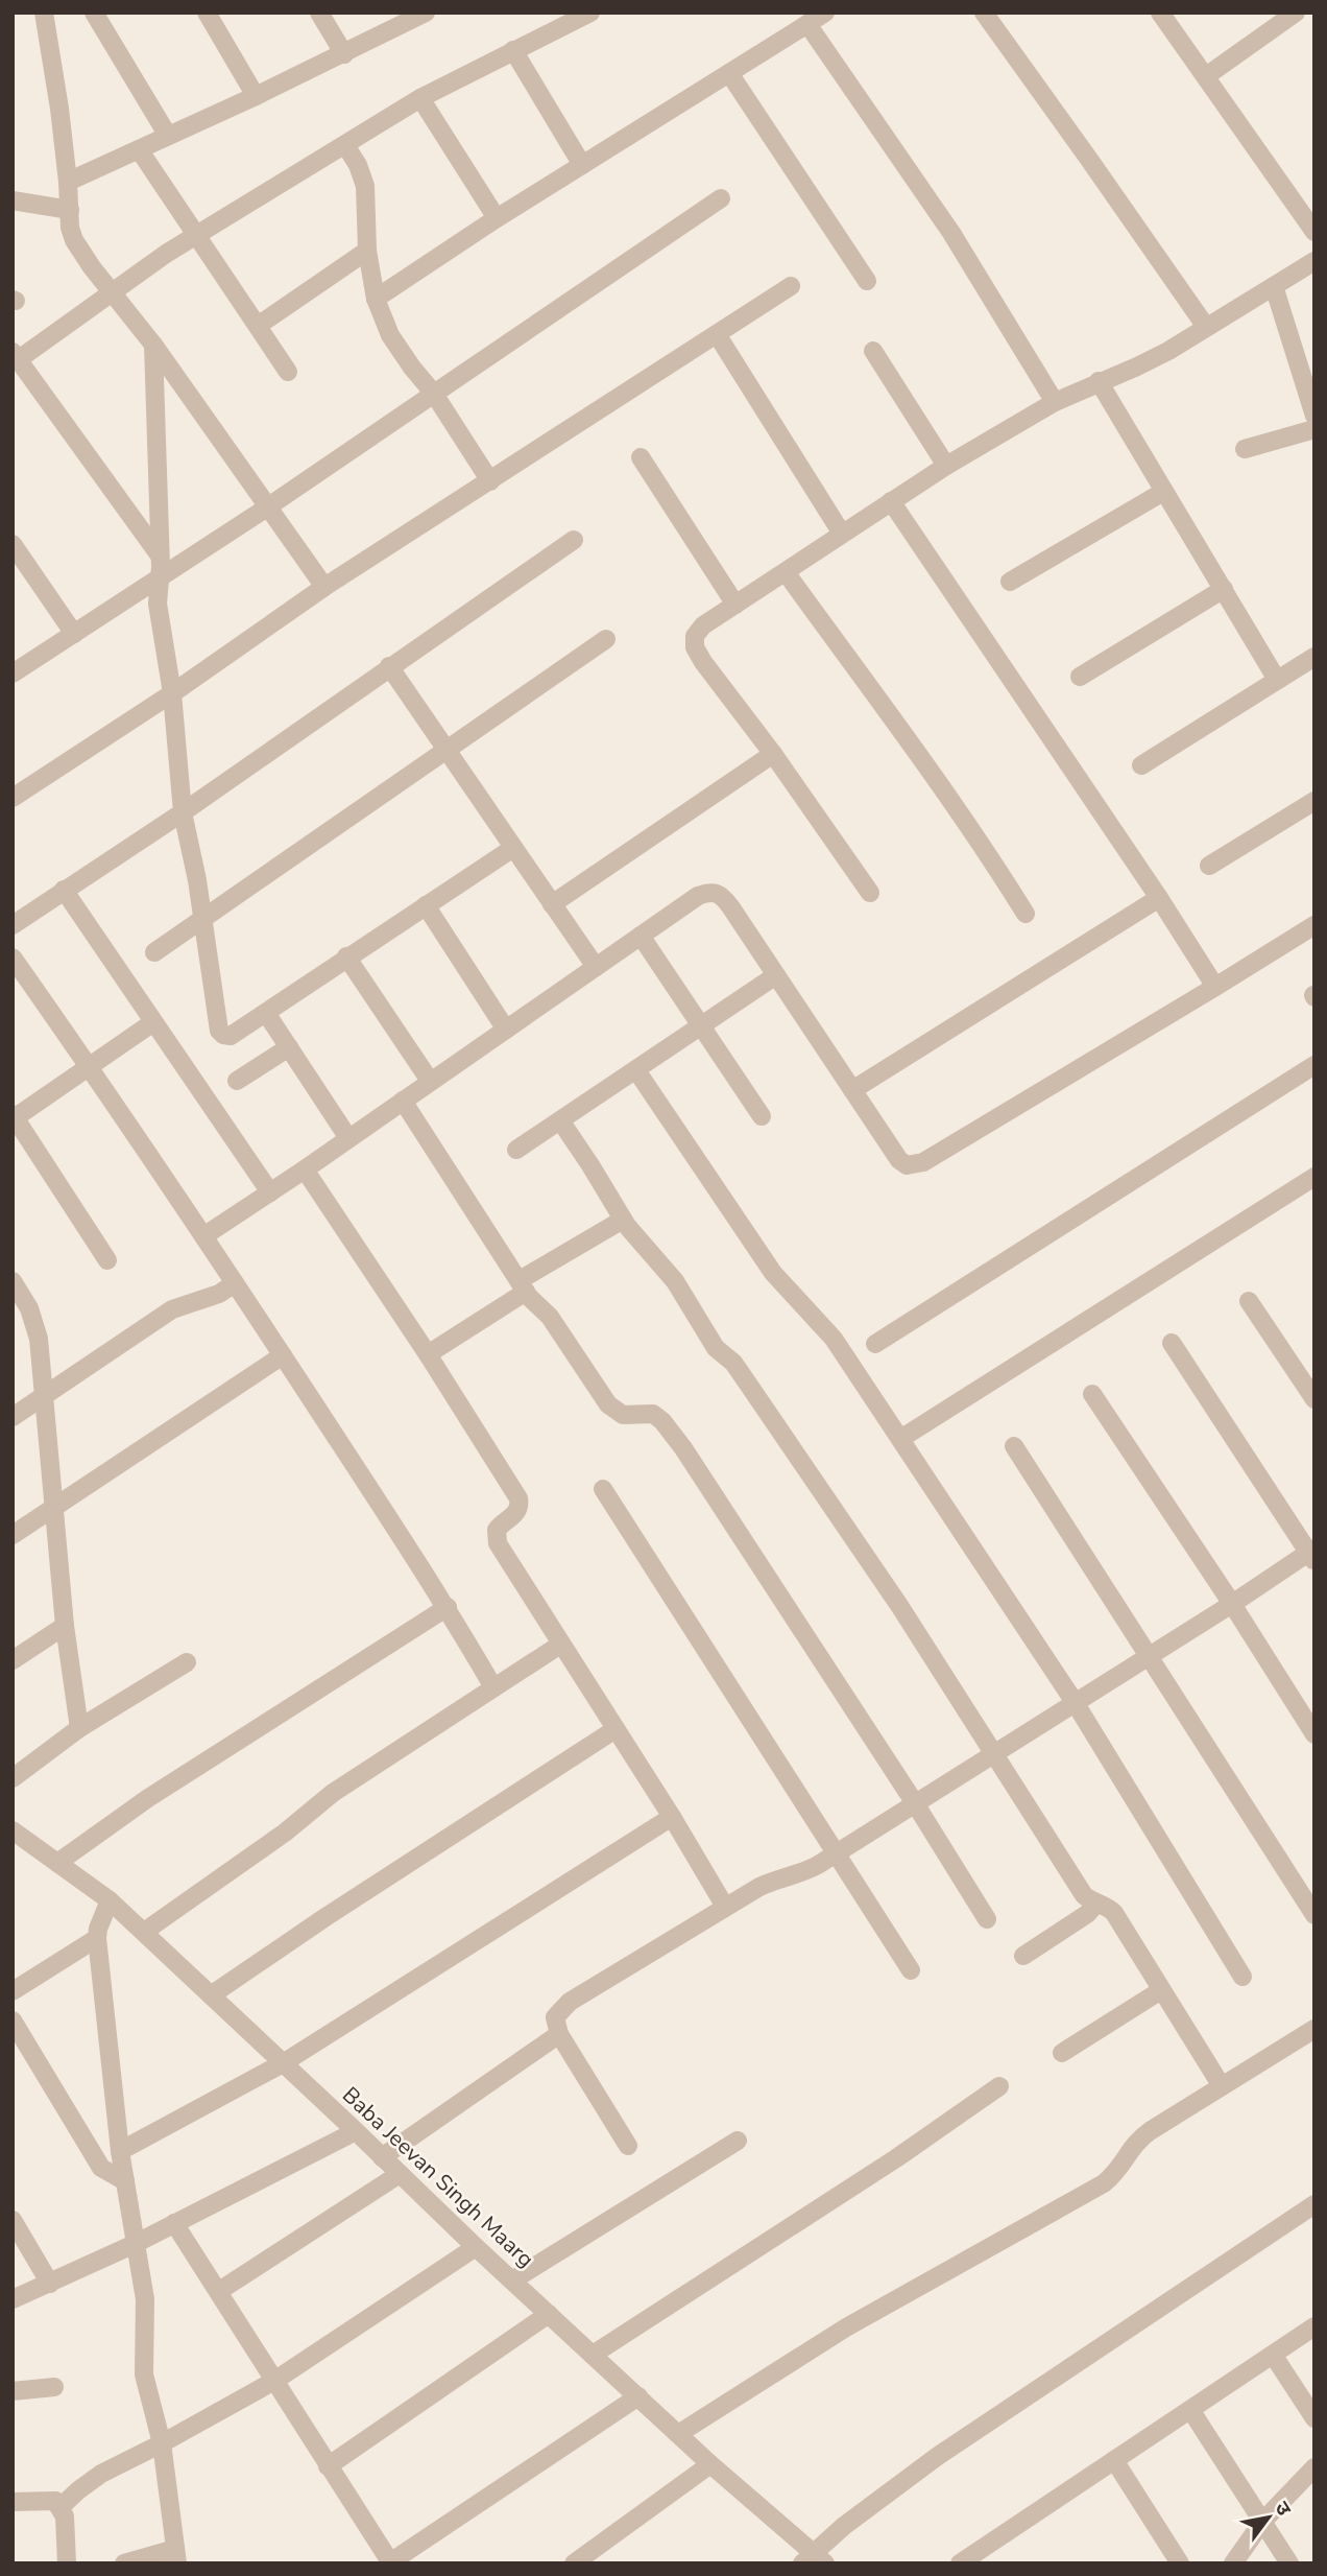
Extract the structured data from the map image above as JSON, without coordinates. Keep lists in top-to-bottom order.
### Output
{
  "streets": {
    "street": ["Baba Jeevan Singh Maarg"]
  },
  "north": "top right"
}
